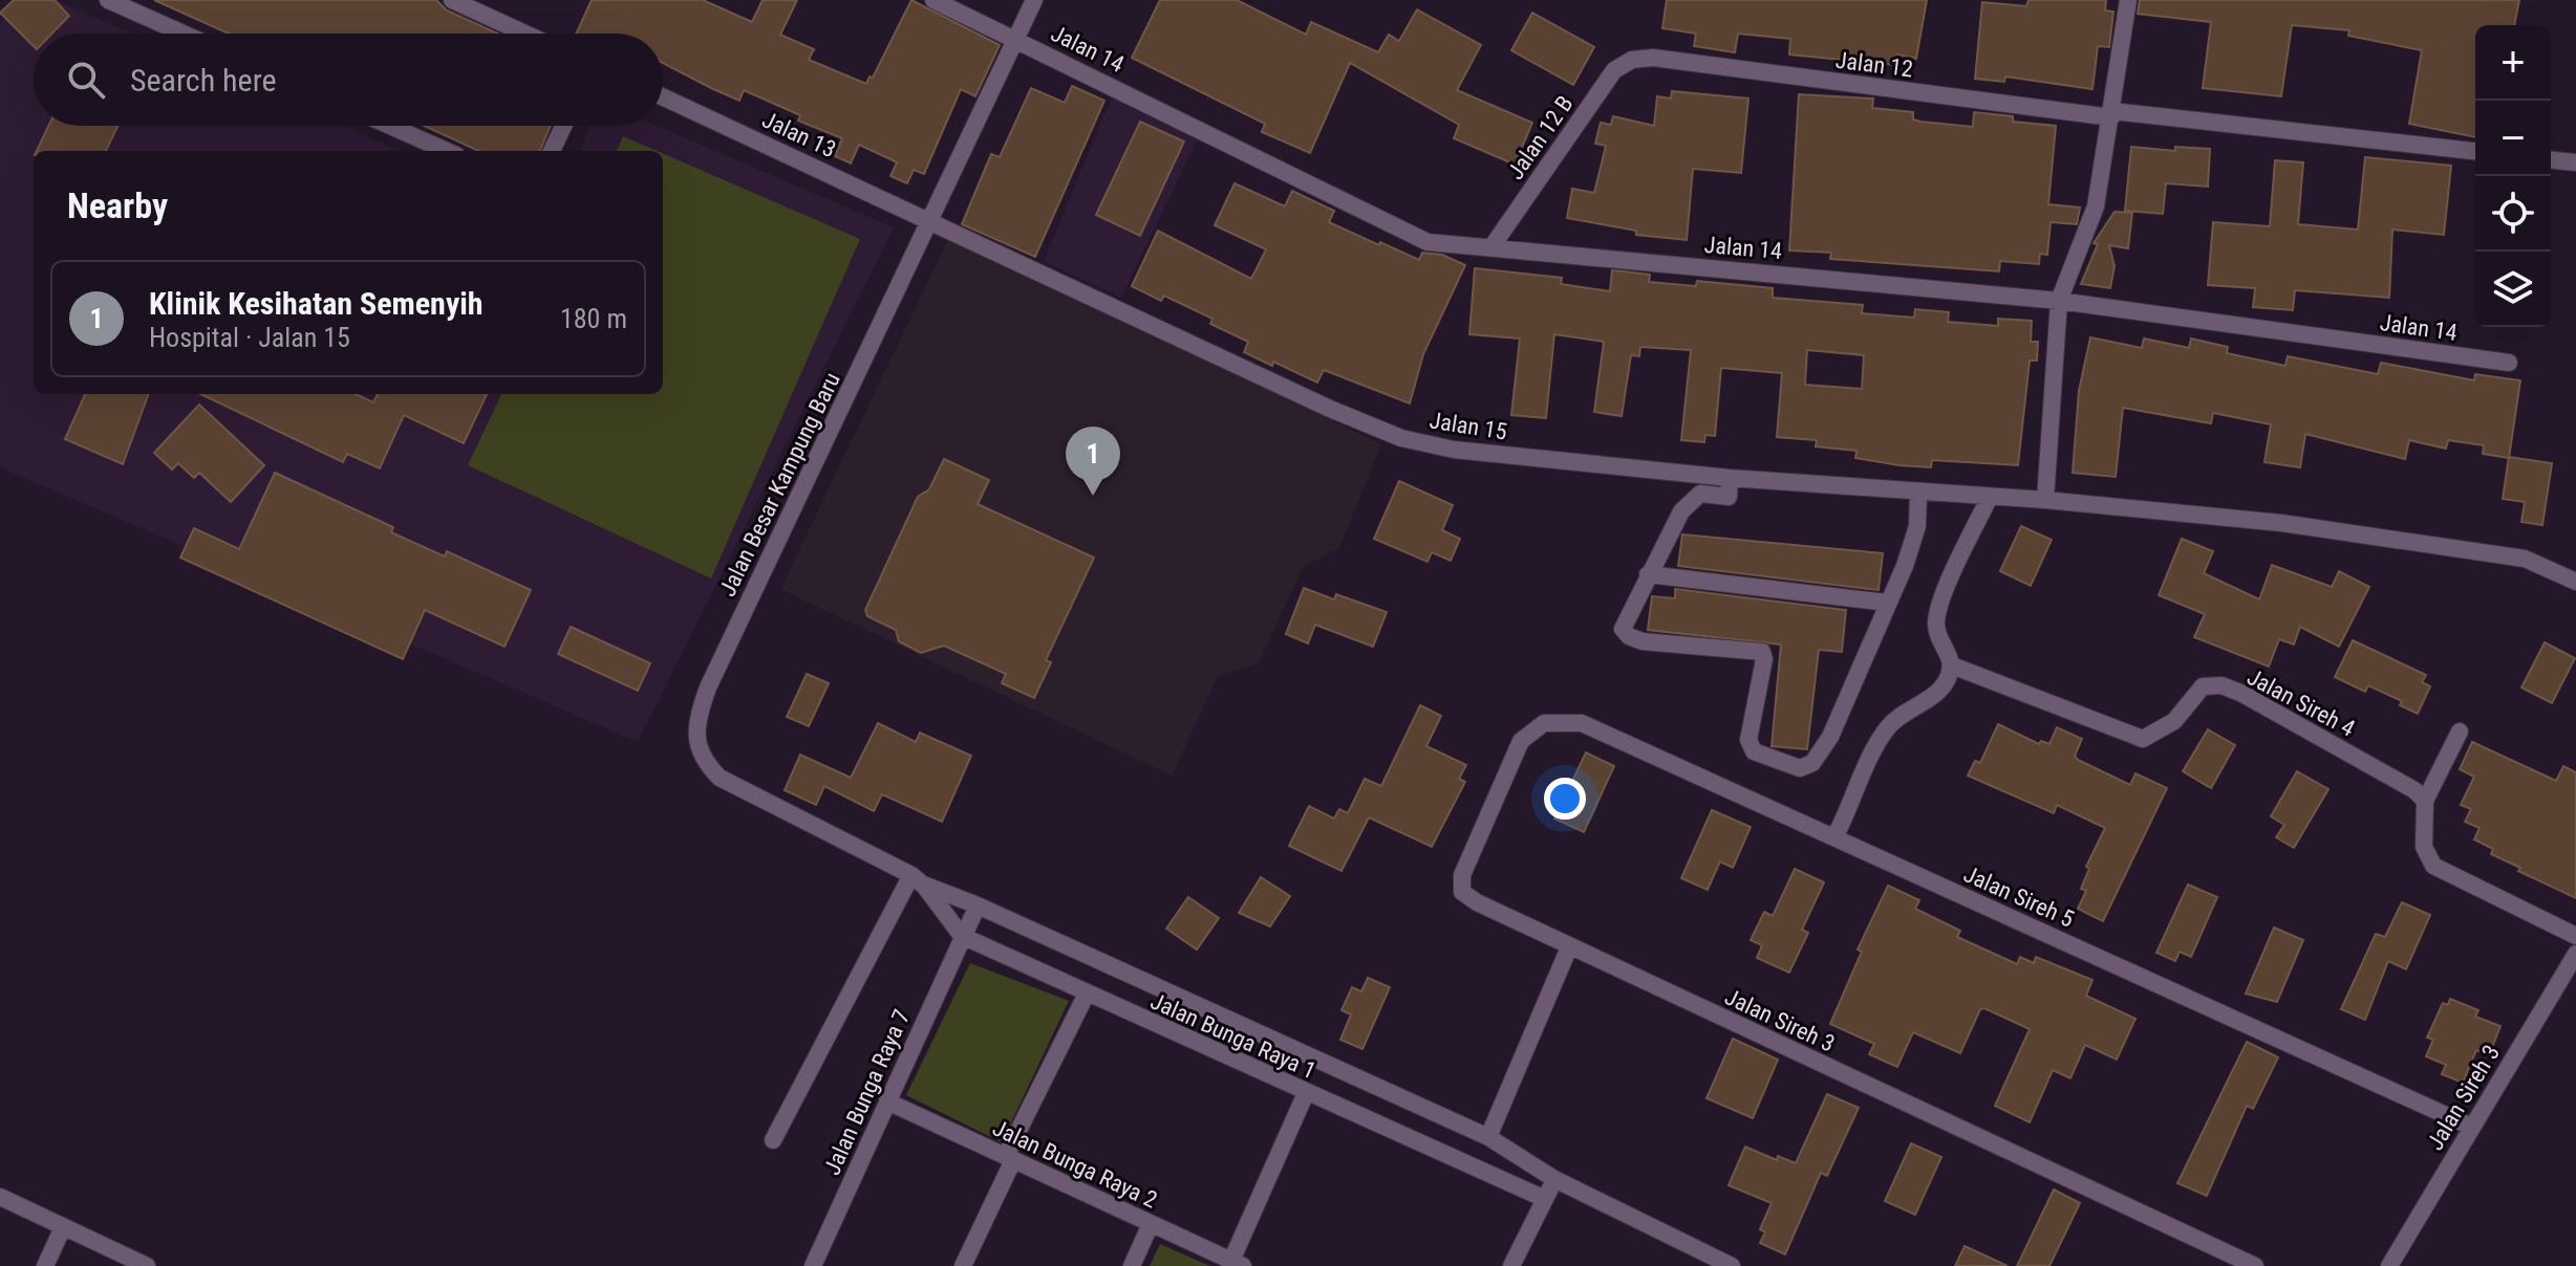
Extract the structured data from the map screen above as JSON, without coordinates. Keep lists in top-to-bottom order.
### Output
{
  "streets": {
    "street": [
      "Jalan 14",
      "Jalan 12",
      "Jalan 13",
      "Jalan 12 B",
      "Jalan 15",
      "Jalan Besar Kampung Baru",
      "Jalan Sireh 4",
      "Jalan Sireh 5",
      "Jalan Sireh 3",
      "Jalan Bunga Raya 1",
      "Jalan Bunga Raya 7",
      "Jalan Bunga Raya 2"
    ]
  },
  "crossings": [
    ["Jalan 14", "Jalan 12 B"],
    ["Jalan 14", "Jalan Besar Kampung Baru"],
    ["Jalan 12", "Jalan 12 B"],
    ["Jalan 13", "Jalan 15"],
    ["Jalan 13", "Jalan Besar Kampung Baru"],
    ["Jalan 15", "Jalan Besar Kampung Baru"],
    ["Jalan Besar Kampung Baru", "Jalan Bunga Raya 1"],
    ["Jalan Besar Kampung Baru", "Jalan Bunga Raya 7"],
    ["Jalan Sireh 5", "Jalan Sireh 3"],
    ["Jalan Bunga Raya 1", "Jalan Bunga Raya 7"],
    ["Jalan Bunga Raya 7", "Jalan Bunga Raya 2"]
  ],
  "page": {
    "map_buttons": ["+", "−"],
    "search": "Search here",
    "heading": "Nearby",
    "list": [
      {
        "mark": "1",
        "name": "Klinik Kesihatan Semenyih",
        "note": "Hospital · Jalan 15",
        "value": "180 m"
      }
    ],
    "pins": "1"
  }
}
